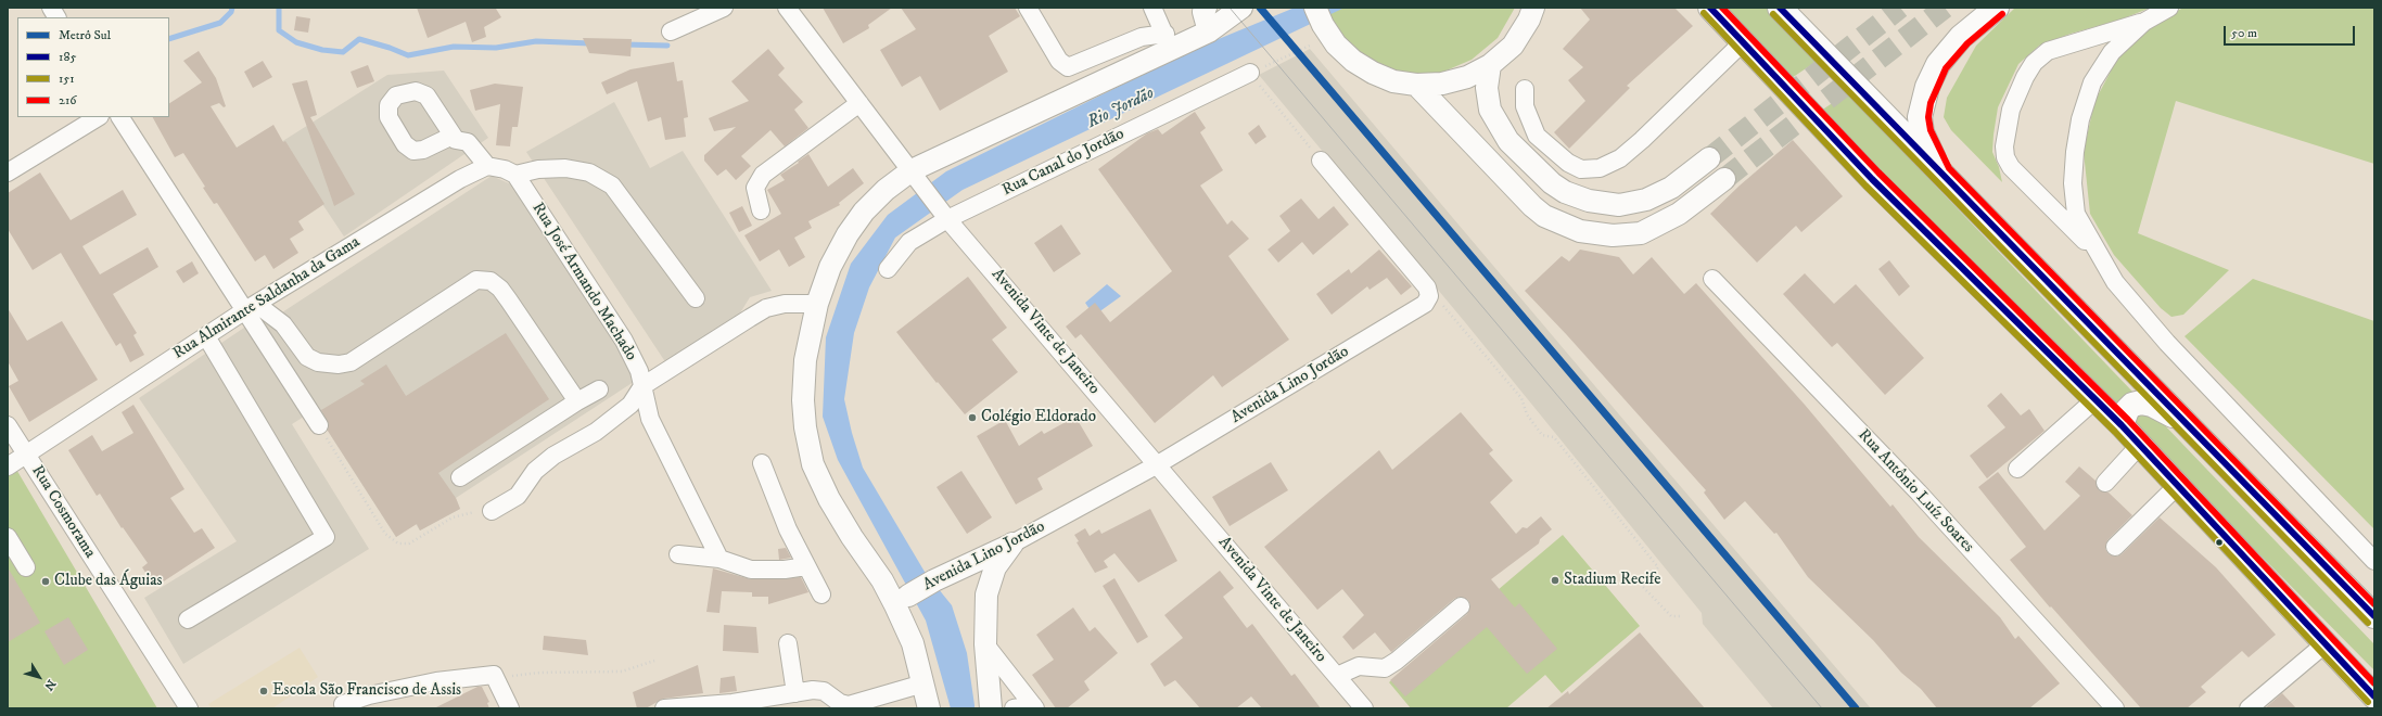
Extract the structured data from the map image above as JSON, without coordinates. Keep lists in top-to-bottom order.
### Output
{
  "streets": {
    "main road": ["Avenida Lino Jordão"],
    "street": [
      "Rua Canal do Jordão",
      "Rua José Armando Machado",
      "Rua Almirante Saldanha da Gama",
      "Avenida Vinte de Janeiro",
      "Rua Antônio Luíz Soares",
      "Rua Cosmorama"
    ]
  },
  "crossings": [
    ["Rua Canal do Jordão", "Avenida Vinte de Janeiro"],
    ["Rua Almirante Saldanha da Gama", "Rua Cosmorama"],
    ["Avenida Vinte de Janeiro", "Avenida Lino Jordão"]
  ],
  "water": ["Rio Jordão"],
  "places": [
    "Colégio Eldorado",
    "Stadium Recife",
    "Clube das Águias",
    "Escola São Francisco de Assis"
  ],
  "lines": [
    "metro line Sul",
    "transit line 185",
    "transit line 216",
    "transit line 151"
  ],
  "legend": [
    "Metrô Sul",
    "185",
    "151",
    "216"
  ],
  "scale_bar": "50 m",
  "north": "bottom right"
}
